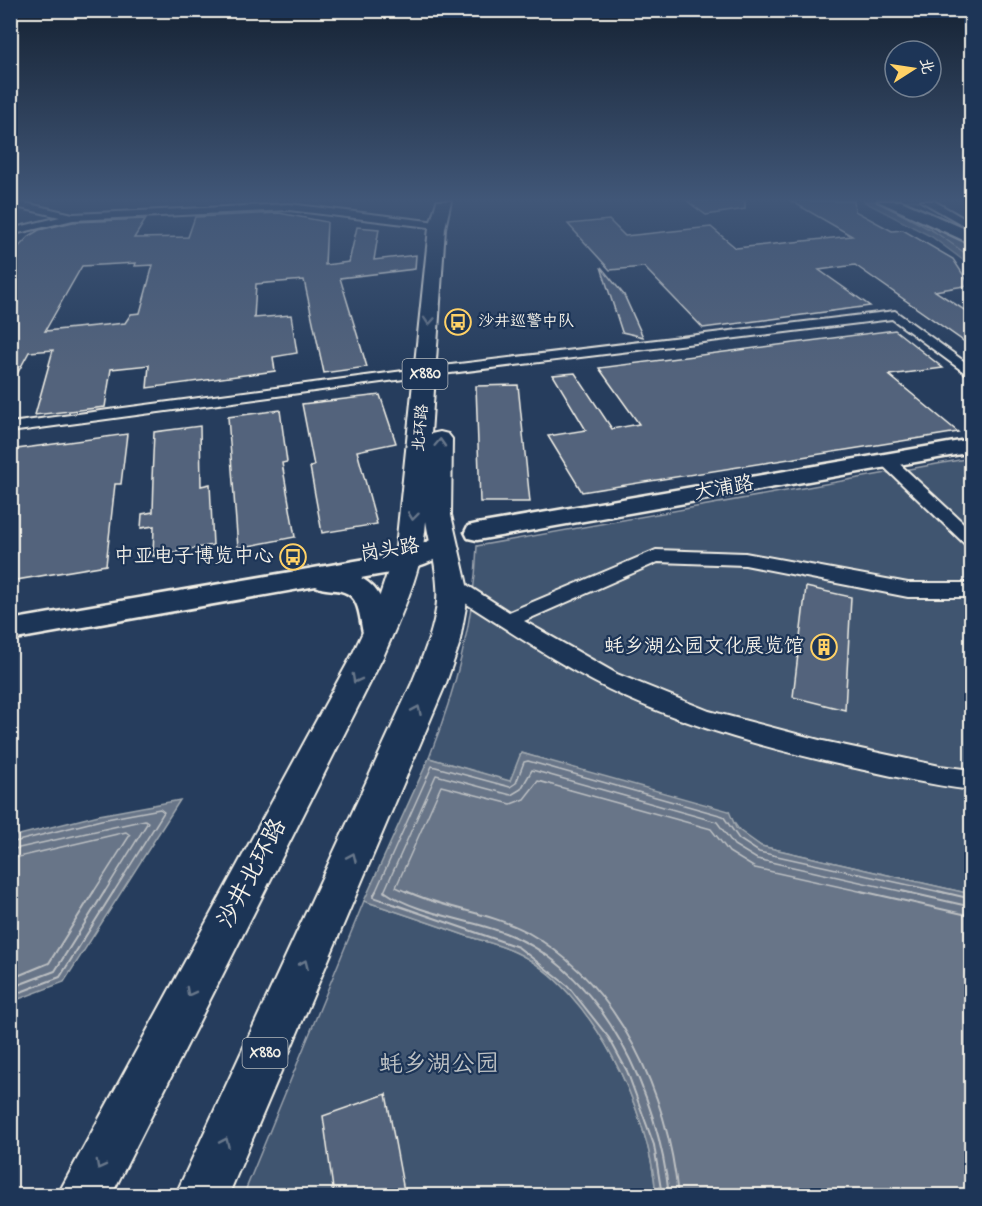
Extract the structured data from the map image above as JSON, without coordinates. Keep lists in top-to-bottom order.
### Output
{
  "streets": {
    "main road": ["X880", "北环路", "沙井北环路"],
    "street": ["大浦路", "岗头路"]
  },
  "crossings": [
    ["X880", "北环路"],
    ["X880", "岗头路"],
    ["北环路", "岗头路"],
    ["北环路", "沙井北环路"],
    ["岗头路", "沙井北环路"]
  ],
  "parks": ["蚝乡湖公园"],
  "places": {
    "bus stop": ["沙井巡警中队", "中亚电子博览中心"],
    "building": ["蚝乡湖公园文化展览馆"]
  },
  "north": "right"
}
